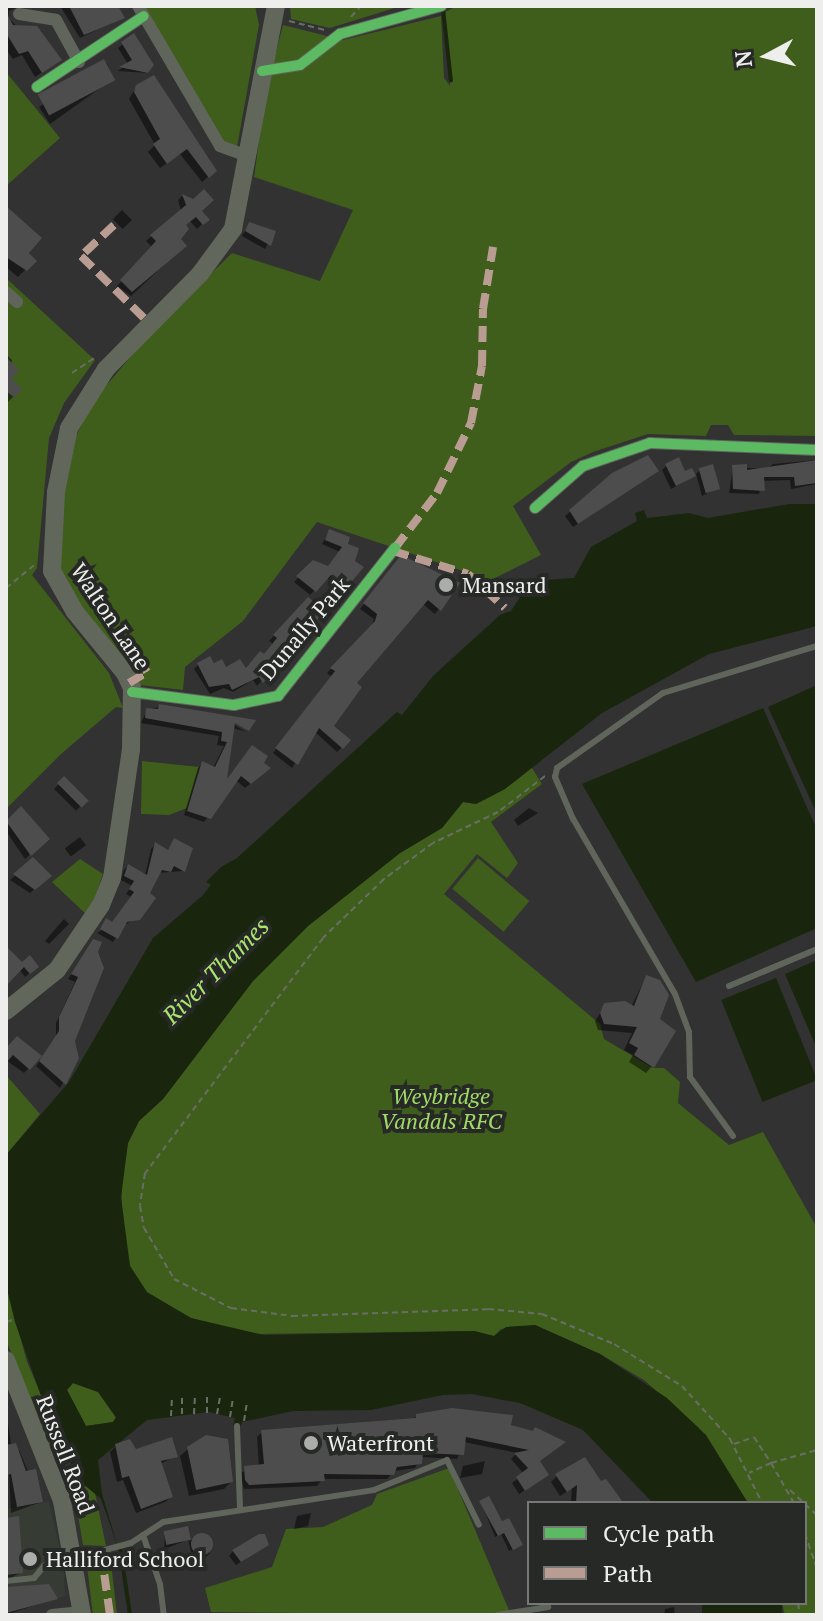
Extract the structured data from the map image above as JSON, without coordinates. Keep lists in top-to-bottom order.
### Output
{
  "streets": {
    "main road": ["Walton Lane", "Russell Road"],
    "street": ["Dunally Park"]
  },
  "crossings": [
    ["Walton Lane", "Dunally Park"]
  ],
  "water": ["River Thames"],
  "parks": ["Weybridge Vandals RFC"],
  "places": ["Mansard", "Waterfront", "Halliford School"],
  "legend": ["Cycle path", "Path"],
  "north": "left"
}
